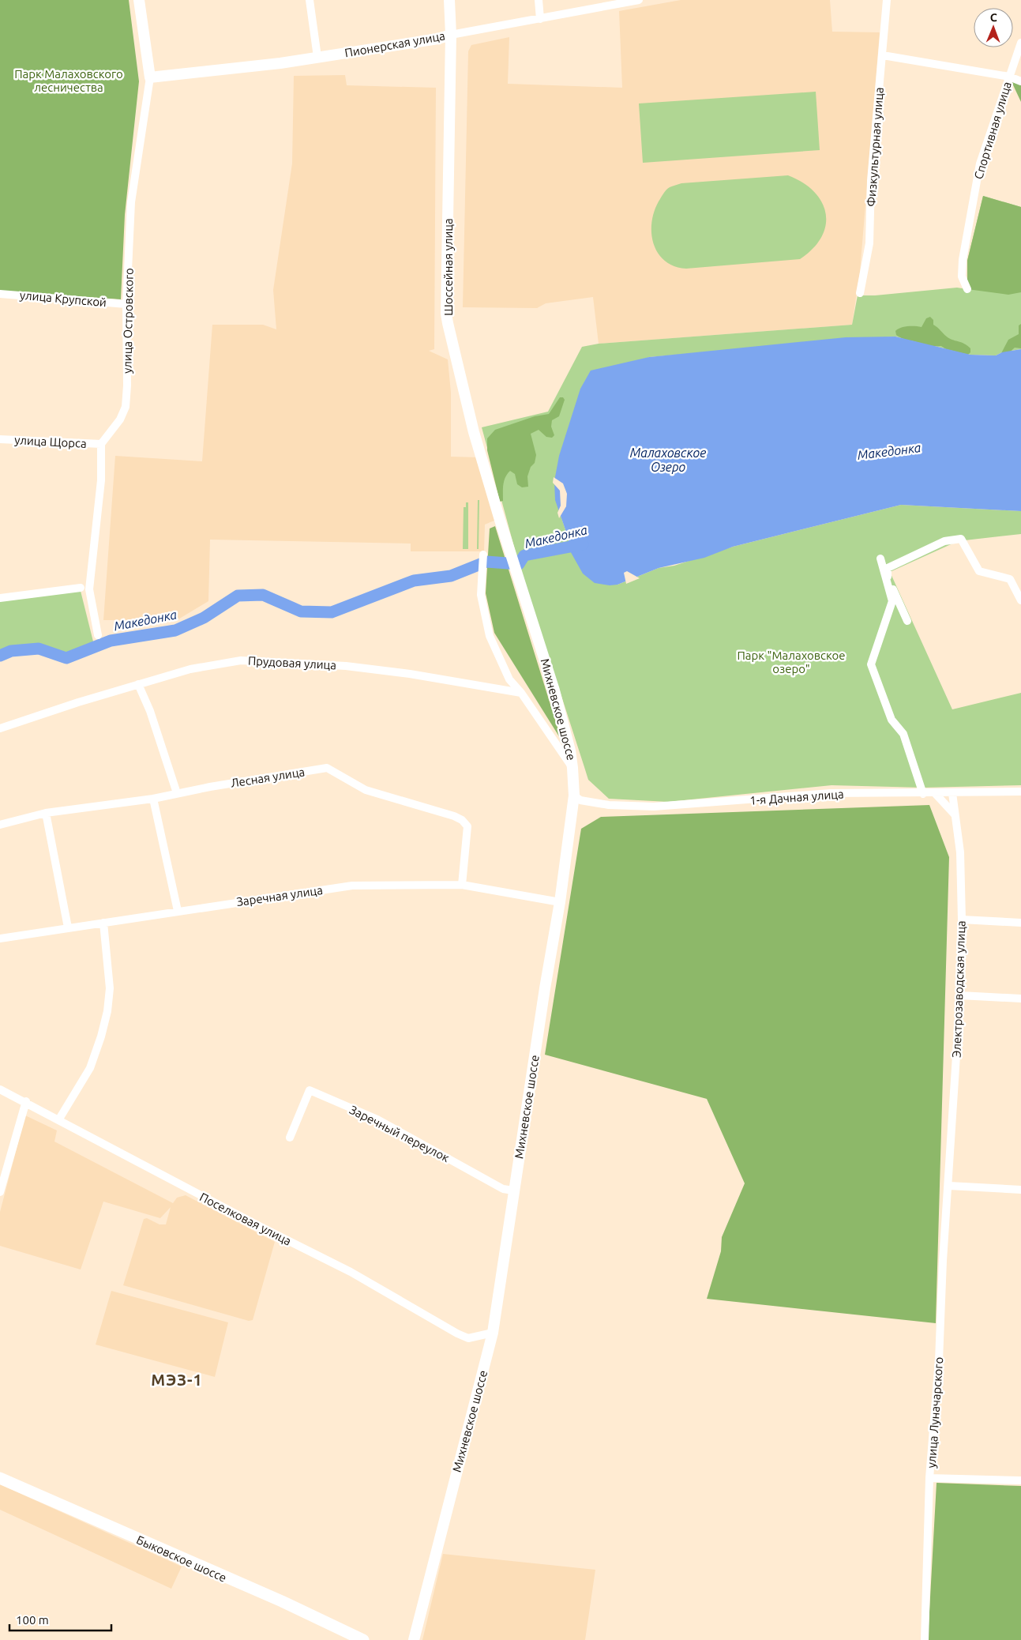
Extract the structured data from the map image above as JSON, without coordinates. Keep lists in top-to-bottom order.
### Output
{
  "streets": {
    "main road": [
      "Пионерская улица",
      "Шоссейная улица",
      "улица Островского",
      "Михневское шоссе",
      "Быковское шоссе"
    ],
    "street": [
      "Спортивная улица",
      "Физкультурная улица",
      "улица Крупской",
      "улица Щорса",
      "Прудовая улица",
      "Лесная улица",
      "1-я Дачная улица",
      "Заречная улица",
      "Электрозаводская улица",
      "Заречный переулок",
      "Поселковая улица",
      "улица Луначарского"
    ]
  },
  "crossings": [
    ["Пионерская улица", "Шоссейная улица"],
    ["Пионерская улица", "улица Островского"],
    ["Шоссейная улица", "Михневское шоссе"],
    ["улица Крупской", "улица Островского"],
    ["улица Островского", "улица Щорса"],
    ["Михневское шоссе", "1-я Дачная улица"],
    ["Михневское шоссе", "Заречная улица"],
    ["Михневское шоссе", "Заречный переулок"],
    ["Михневское шоссе", "Поселковая улица"],
    ["Лесная улица", "Заречная улица"],
    ["1-я Дачная улица", "Электрозаводская улица"],
    ["Электрозаводская улица", "улица Луначарского"]
  ],
  "districts": ["МЭЗ-1"],
  "water": ["Македонка", "Малаховское Озеро"],
  "parks": ["Парк Малаховского лесничества", "Парк \"Малаховское озеро\""],
  "scale_bar": "100 m",
  "north": "top"
}
